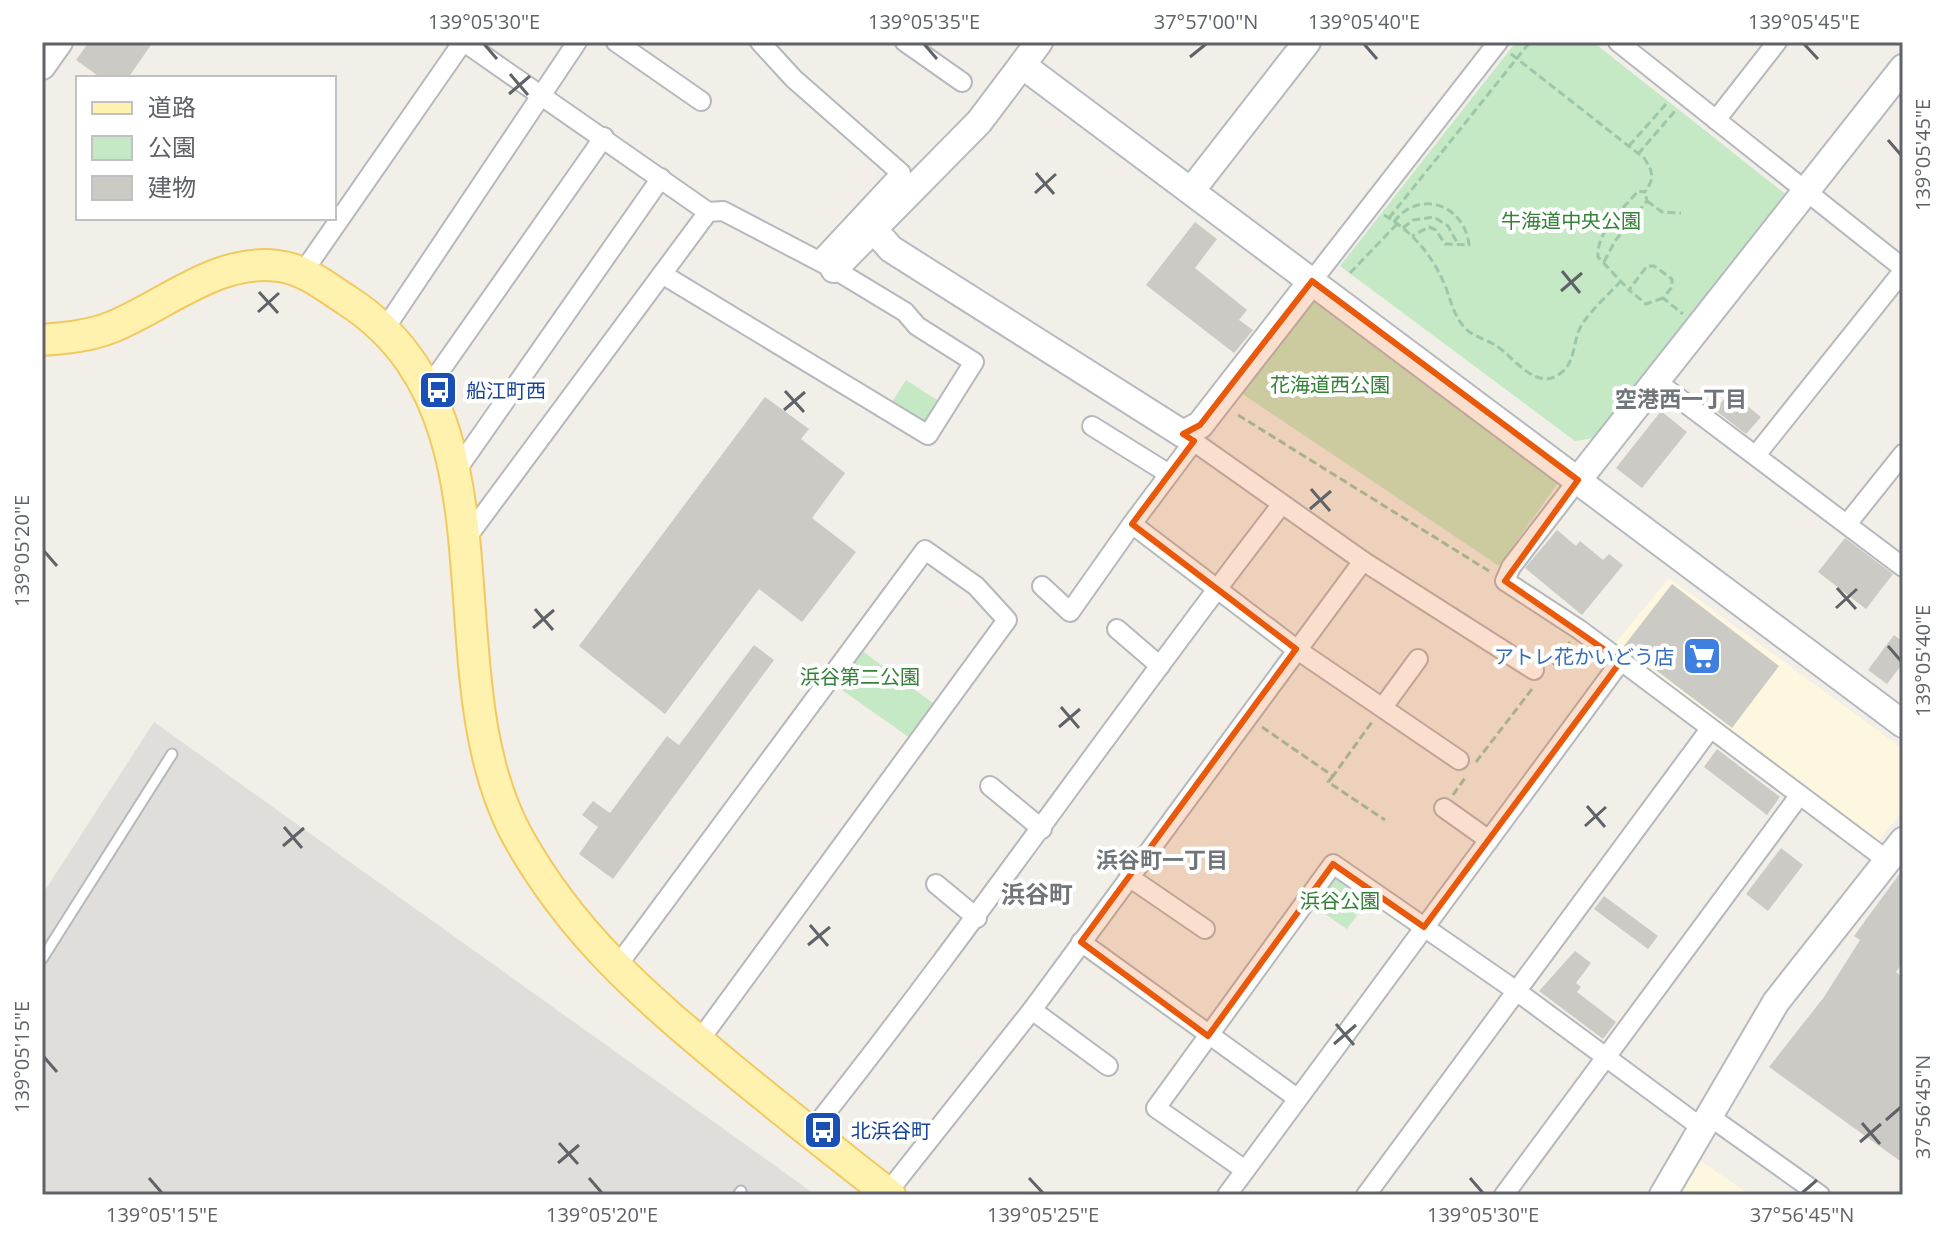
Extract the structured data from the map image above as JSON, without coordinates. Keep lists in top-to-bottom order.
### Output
{
  "districts": ["空港西一丁目", "浜谷町一丁目", "浜谷町"],
  "parks": [
    "牛海道中央公園",
    "花海道西公園",
    "浜谷第二公園",
    "浜谷公園"
  ],
  "places": {
    "bus stop": ["船江町西", "北浜谷町"],
    "supermarket": ["アトレ花かいどう店"]
  },
  "legend": ["道路", "公園", "建物"],
  "coordinates": [
    "139°05'30\"E",
    "139°05'35\"E",
    "37°57'00\"N",
    "139°05'40\"E",
    "139°05'45\"E",
    "139°05'20\"E",
    "139°05'15\"E",
    "37°56'45\"N",
    "139°05'25\"E"
  ]
}
